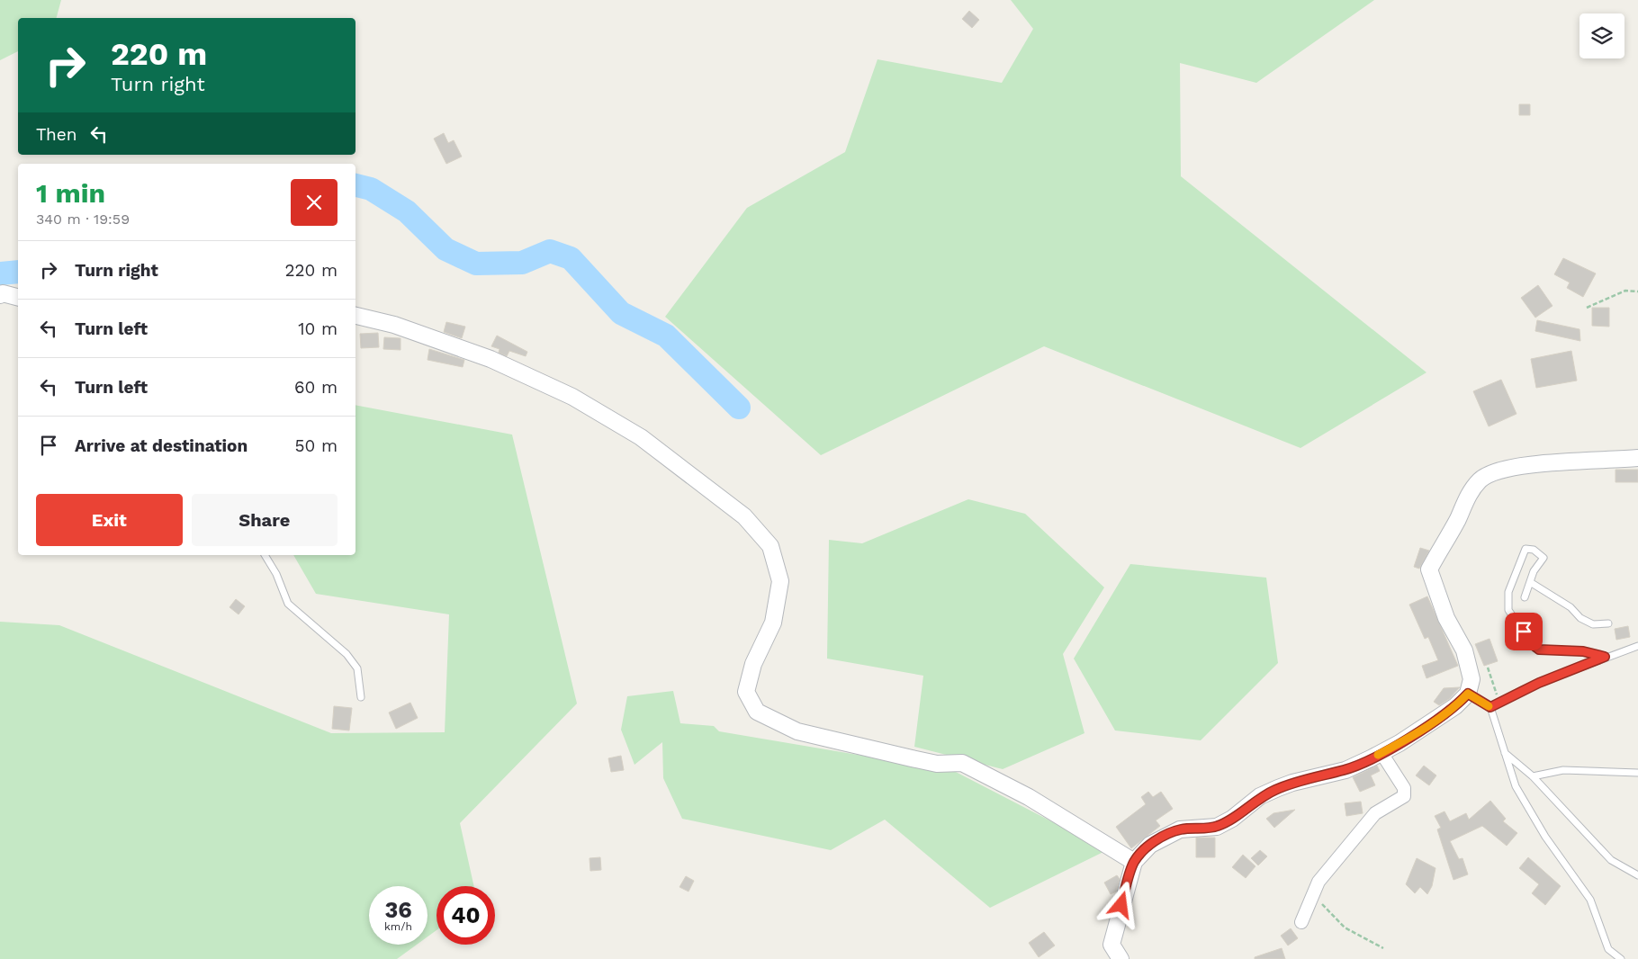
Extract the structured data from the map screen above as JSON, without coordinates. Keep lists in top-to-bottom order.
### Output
{
  "page": {
    "turn": ["220 m", "Turn right"],
    "then": "Then",
    "heading": ["1 min", "340 m · 19:59"],
    "list": [
      {
        "name": "Turn right",
        "value": "220 m"
      },
      {
        "name": "Turn left",
        "value": "10 m"
      },
      {
        "name": "Turn left",
        "value": "60 m"
      },
      {
        "name": "Arrive at destination",
        "value": "50 m"
      }
    ],
    "buttons": ["Exit", "Share"],
    "speed": "36 km/h",
    "limit": "40"
  }
}
